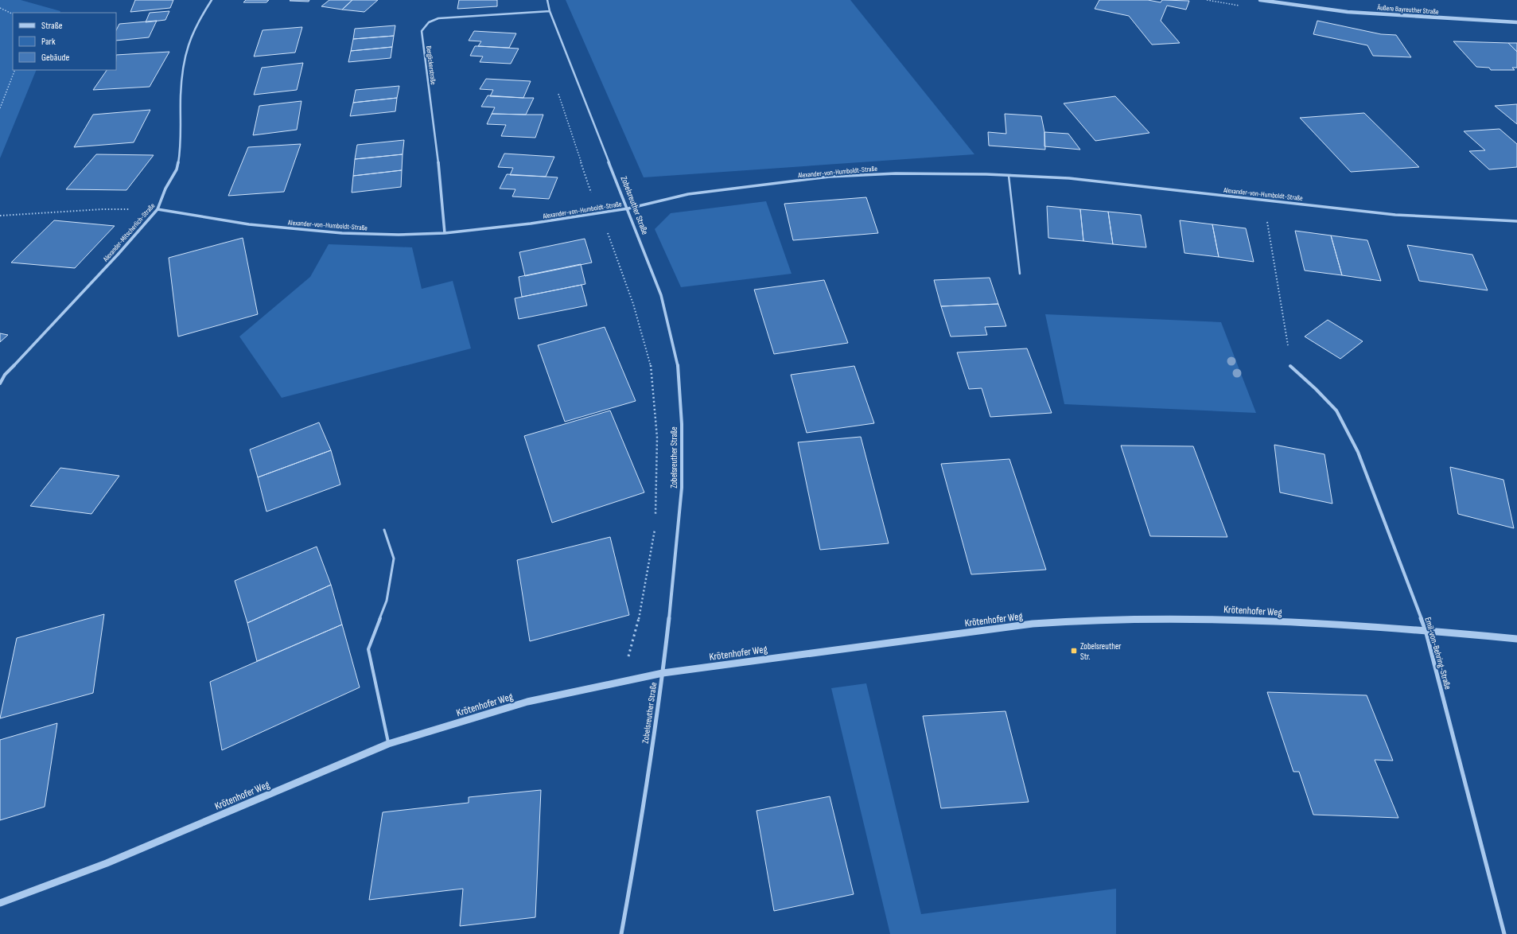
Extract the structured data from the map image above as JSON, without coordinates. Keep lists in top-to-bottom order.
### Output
{
  "streets": {
    "street": [
      "Äußere Bayreuther Straße",
      "Bergäckerstraße",
      "Alexander-von-Humboldt-Straße",
      "Zobelsreuther Straße",
      "Alexander-Mitscherlich-Straße",
      "Krötenhofer Weg",
      "Emil-von-Behring-Straße"
    ]
  },
  "crossings": [
    ["Bergäckerstraße", "Alexander-von-Humboldt-Straße"],
    ["Bergäckerstraße", "Zobelsreuther Straße"],
    ["Alexander-von-Humboldt-Straße", "Zobelsreuther Straße"],
    ["Alexander-von-Humboldt-Straße", "Alexander-Mitscherlich-Straße"],
    ["Zobelsreuther Straße", "Krötenhofer Weg"],
    ["Krötenhofer Weg", "Emil-von-Behring-Straße"]
  ],
  "places": {
    "transit": ["Zobelsreuther Str."]
  },
  "legend": ["Straße", "Park", "Gebäude"]
}
